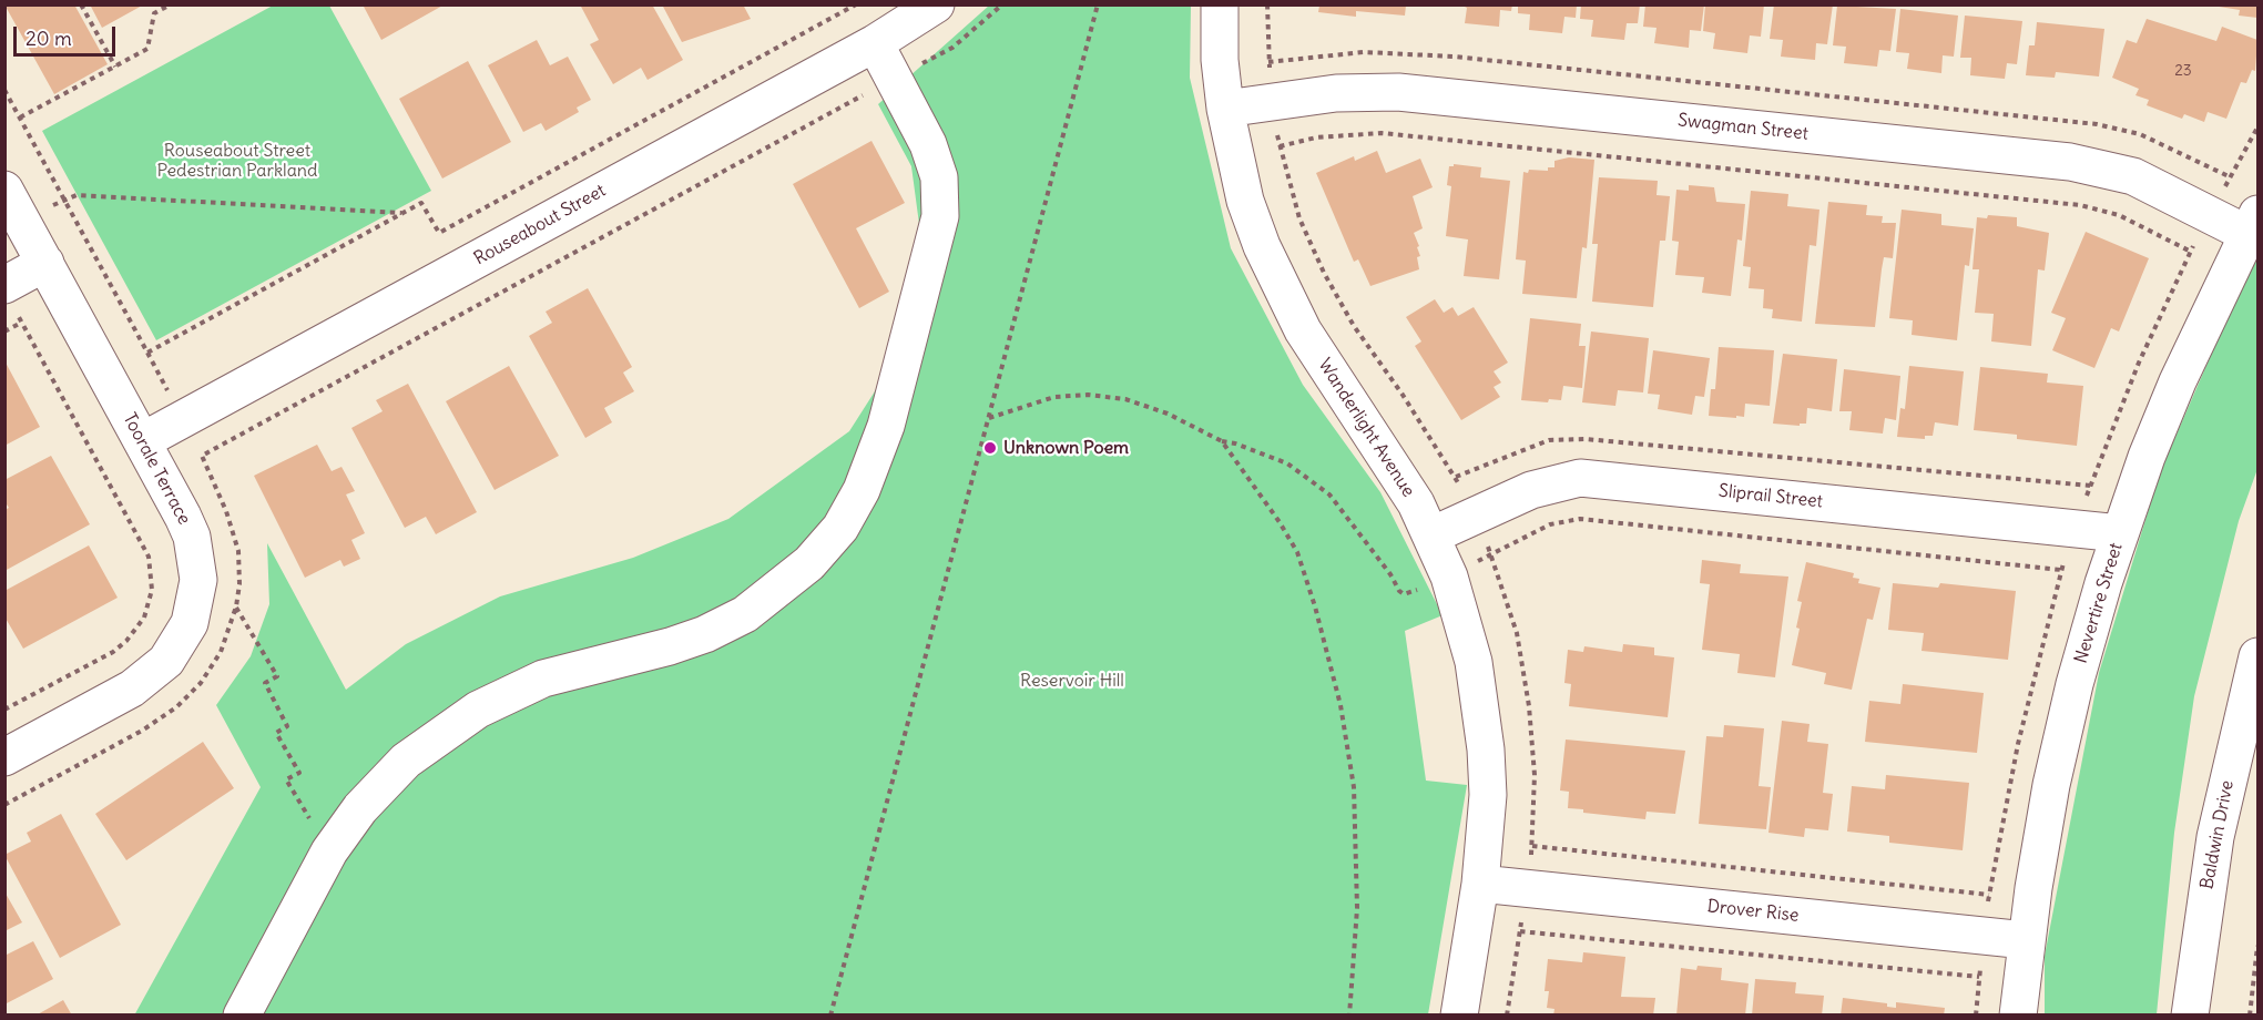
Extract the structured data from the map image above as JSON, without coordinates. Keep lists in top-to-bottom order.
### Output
{
  "streets": {
    "street": [
      "Swagman Street",
      "Rouseabout Street",
      "Wanderlight Avenue",
      "Toorale Terrace",
      "Sliprail Street",
      "Nevertire Street",
      "Baldwin Drive",
      "Drover Rise"
    ]
  },
  "crossings": [
    ["Swagman Street", "Wanderlight Avenue"],
    ["Swagman Street", "Nevertire Street"],
    ["Rouseabout Street", "Toorale Terrace"],
    ["Wanderlight Avenue", "Sliprail Street"],
    ["Wanderlight Avenue", "Drover Rise"],
    ["Sliprail Street", "Nevertire Street"],
    ["Nevertire Street", "Drover Rise"]
  ],
  "parks": ["Rouseabout Street Pedestrian Parkland", "Reservoir Hill"],
  "places": ["Unknown Poem"],
  "house_numbers": ["23"],
  "scale_bar": "20 m"
}
